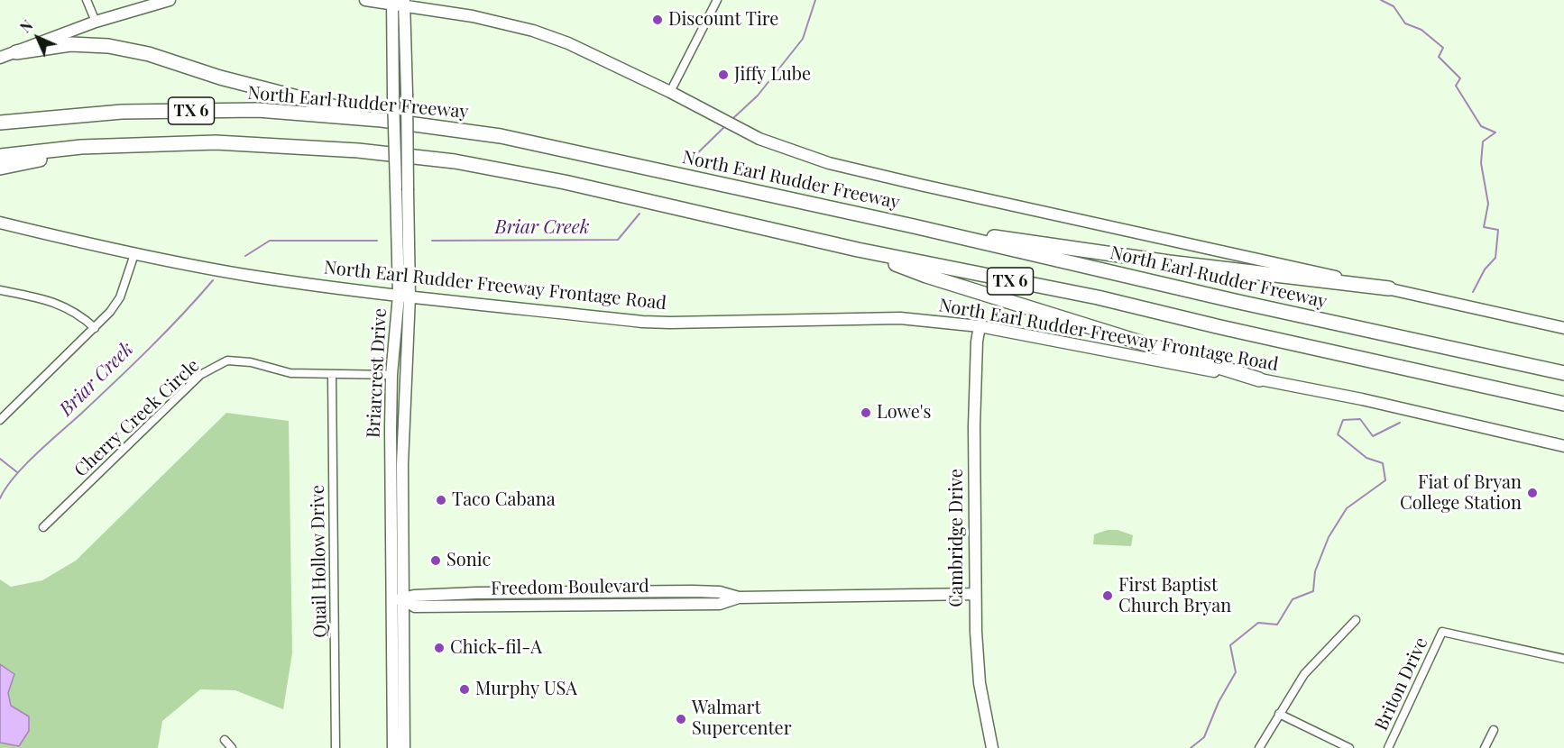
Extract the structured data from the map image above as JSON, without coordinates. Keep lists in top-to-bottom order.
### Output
{
  "streets": {
    "highway": ["North Earl Rudder Freeway", "TX 6"],
    "main road": [
      "North Earl Rudder Freeway Frontage Road",
      "Briarcrest Drive",
      "Cambridge Drive",
      "Freedom Boulevard"
    ],
    "street": ["Cherry Creek Circle", "Quail Hollow Drive", "Briton Drive"]
  },
  "crossings": [
    ["North Earl Rudder Freeway Frontage Road", "Briarcrest Drive"],
    ["North Earl Rudder Freeway Frontage Road", "Cambridge Drive"],
    ["Briarcrest Drive", "Cherry Creek Circle"],
    ["Briarcrest Drive", "Freedom Boulevard"],
    ["Cherry Creek Circle", "Quail Hollow Drive"],
    ["Cambridge Drive", "Freedom Boulevard"]
  ],
  "water": ["Briar Creek"],
  "places": [
    "Discount Tire",
    "Jiffy Lube",
    "Lowe's",
    "Fiat of Bryan College Station",
    "Taco Cabana",
    "Sonic",
    "First Baptist Church Bryan",
    "Chick-fil-A",
    "Murphy USA",
    "Walmart Supercenter"
  ],
  "north": "top left"
}
